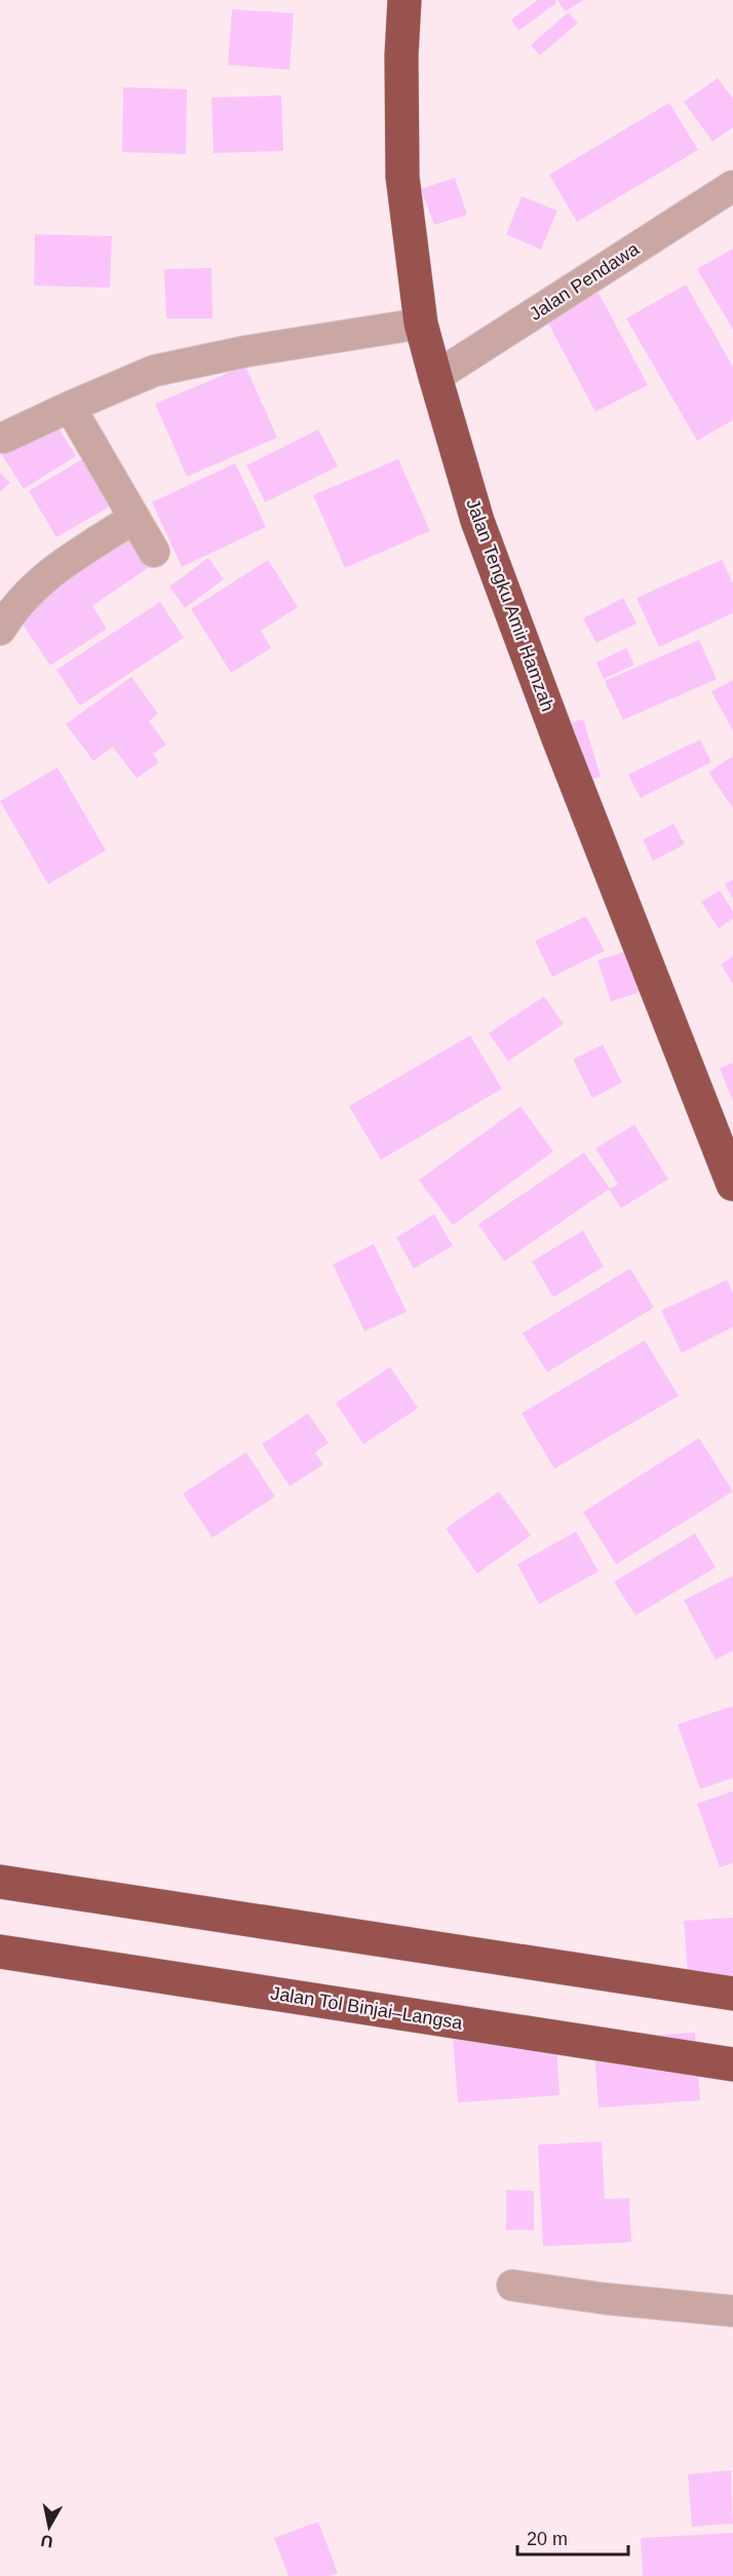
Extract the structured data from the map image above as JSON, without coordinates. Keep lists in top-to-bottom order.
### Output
{
  "streets": {
    "highway": ["Jalan Tengku Amir Hamzah", "Jalan Tol Binjai–Langsa"],
    "street": ["Jalan Pendawa"]
  },
  "crossings": [
    ["Jalan Pendawa", "Jalan Tengku Amir Hamzah"]
  ],
  "scale_bar": "20 m",
  "north": "bottom"
}
